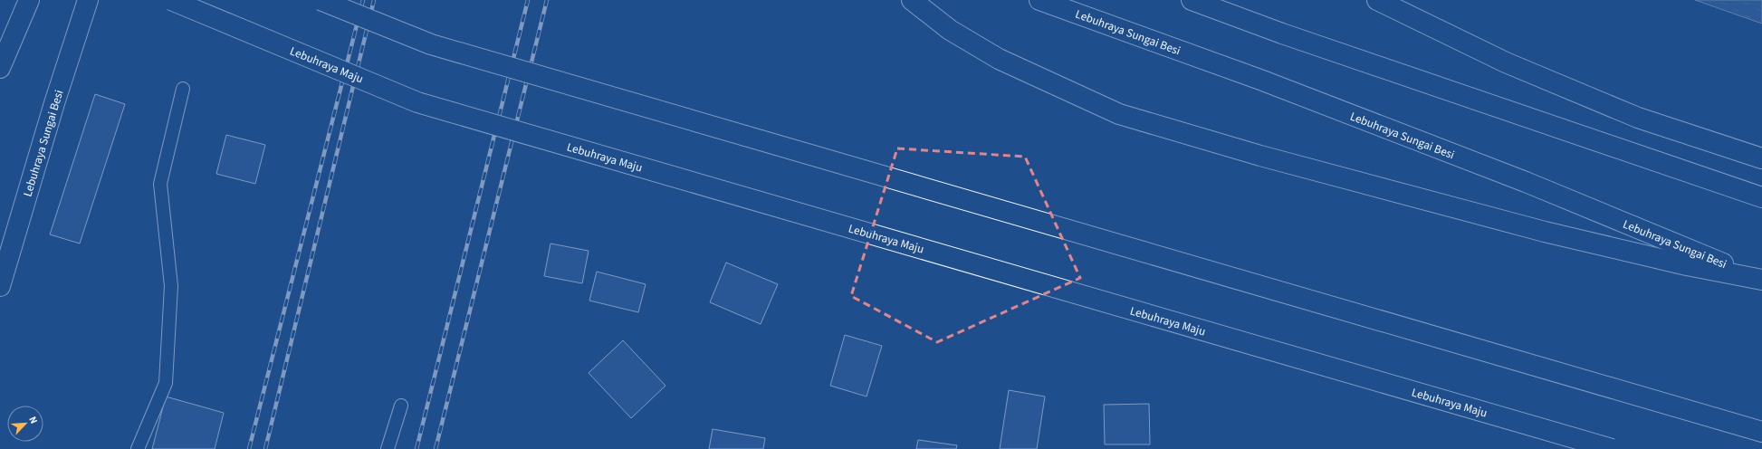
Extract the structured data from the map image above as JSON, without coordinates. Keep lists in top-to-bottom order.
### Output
{
  "streets": {
    "highway": ["Lebuhraya Sungai Besi", "Lebuhraya Maju"]
  },
  "north": "top right"
}
